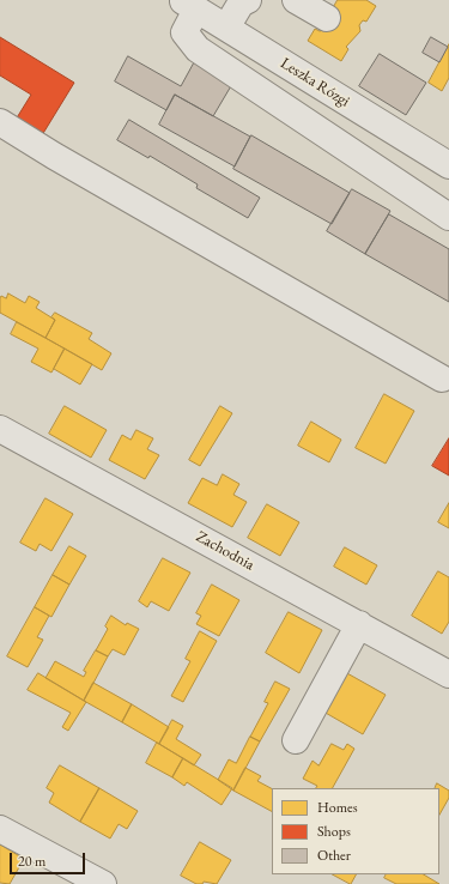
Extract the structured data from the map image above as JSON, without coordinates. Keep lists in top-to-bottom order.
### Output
{
  "streets": {
    "street": ["Leszka Rózgi", "Zachodnia"]
  },
  "legend": ["Homes", "Shops", "Other"],
  "scale_bar": "20 m"
}
